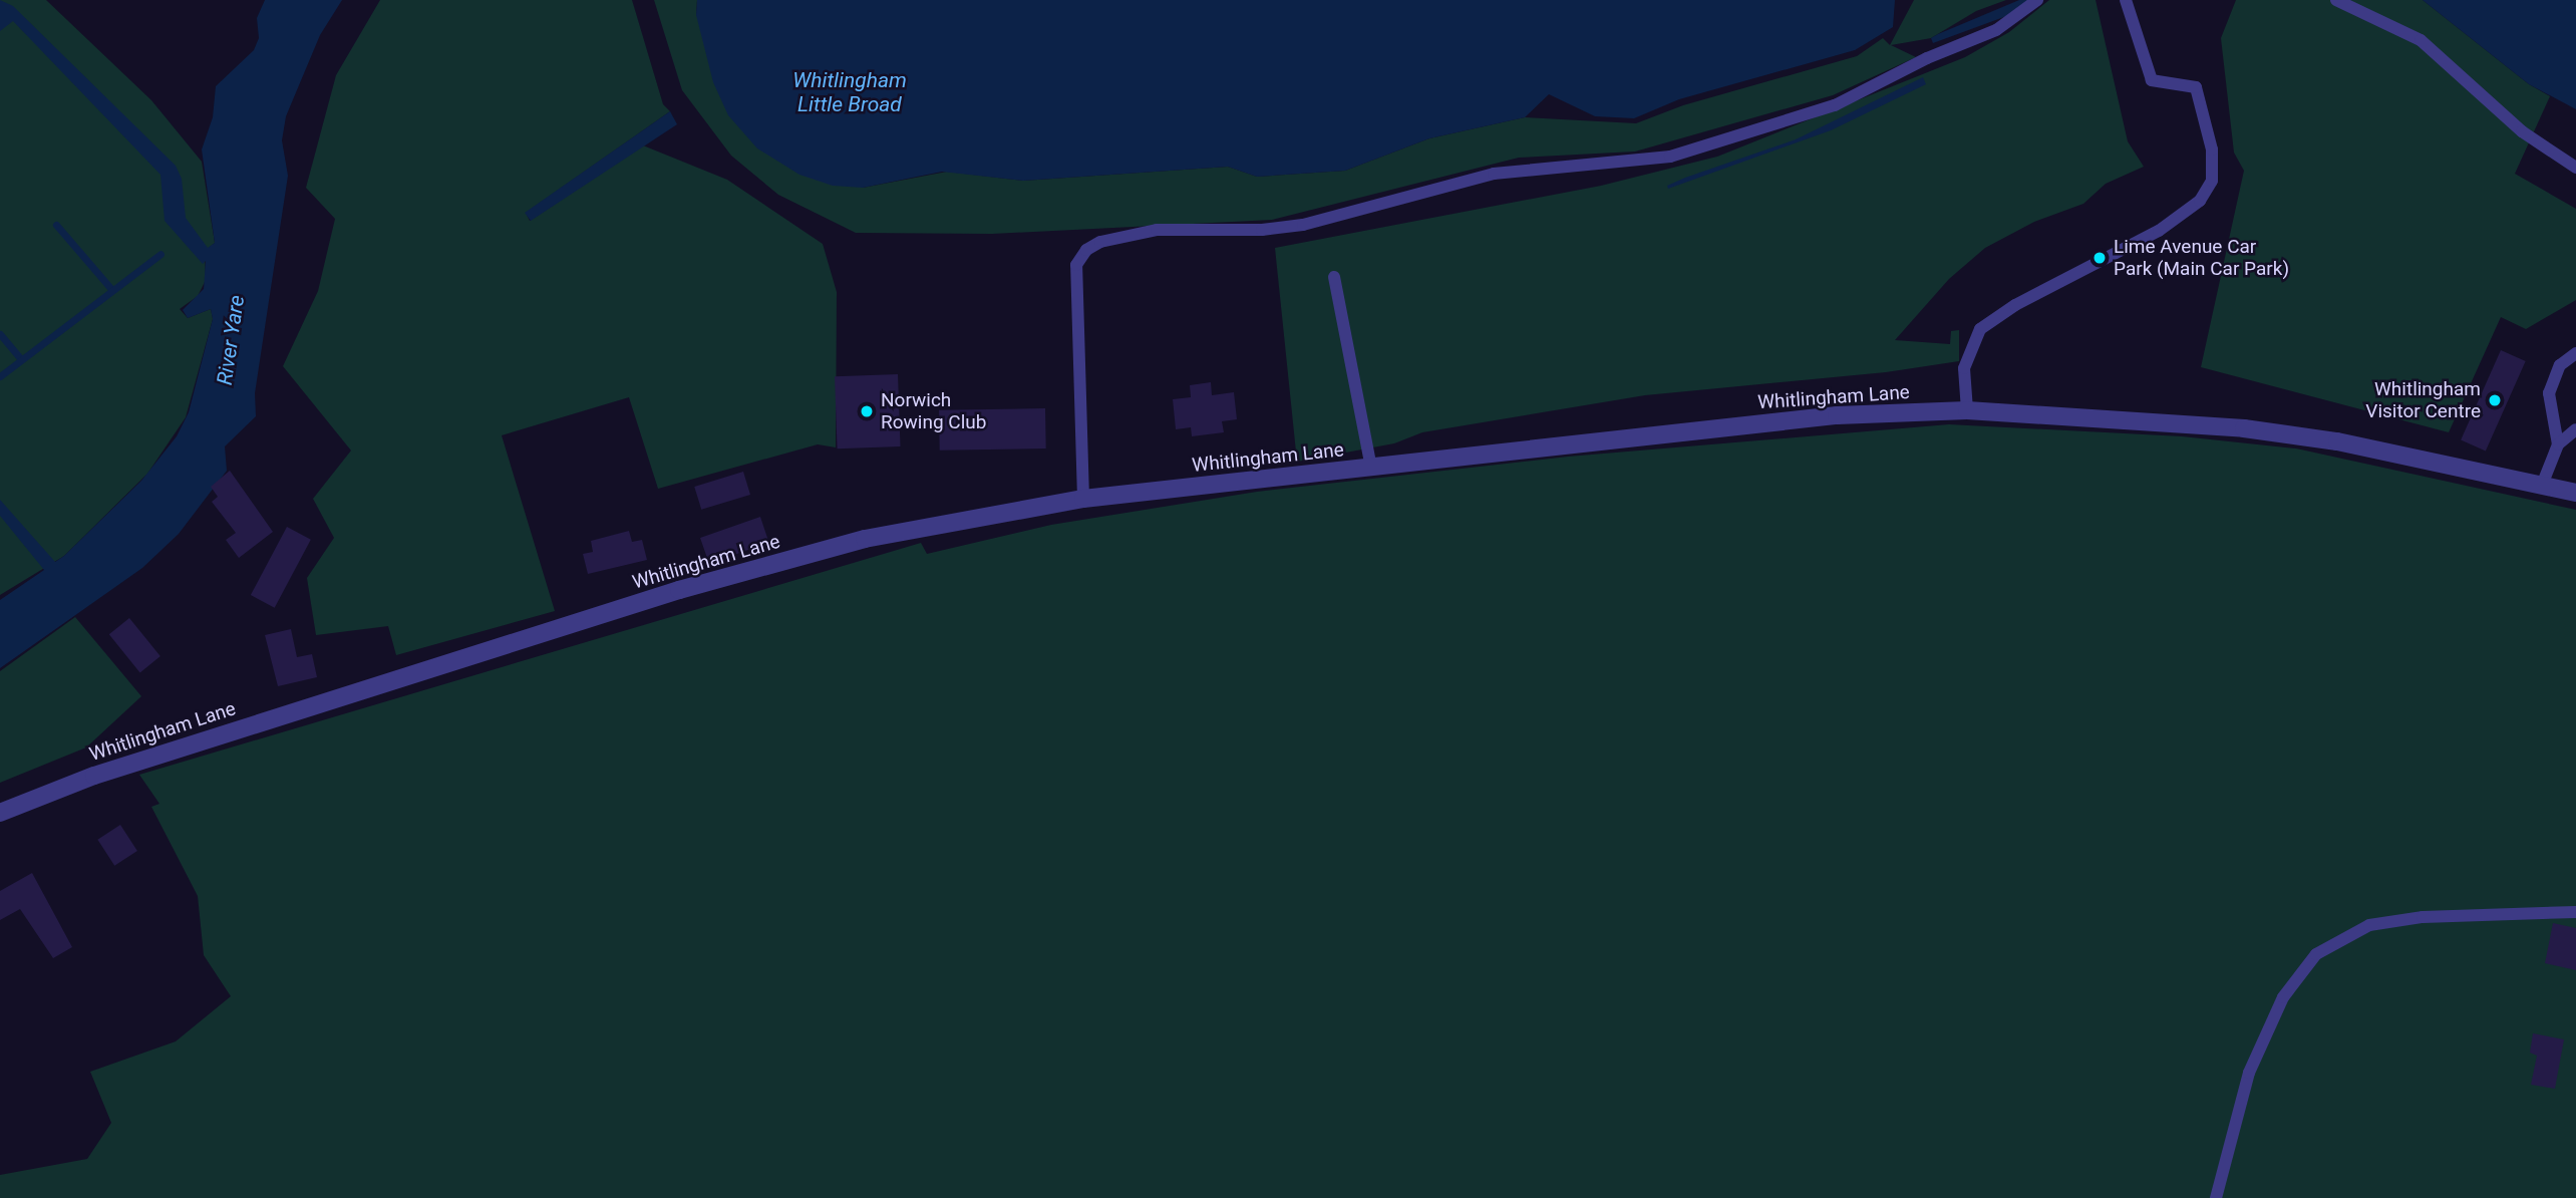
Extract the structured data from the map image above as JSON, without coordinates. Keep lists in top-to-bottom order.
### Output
{
  "streets": {
    "street": ["Whitlingham Lane"]
  },
  "water": ["Whitlingham Little Broad", "River Yare"],
  "places": ["Lime Avenue Car Park (Main Car Park)", "Whitlingham Visitor Centre", "Norwich Rowing Club"]
}
